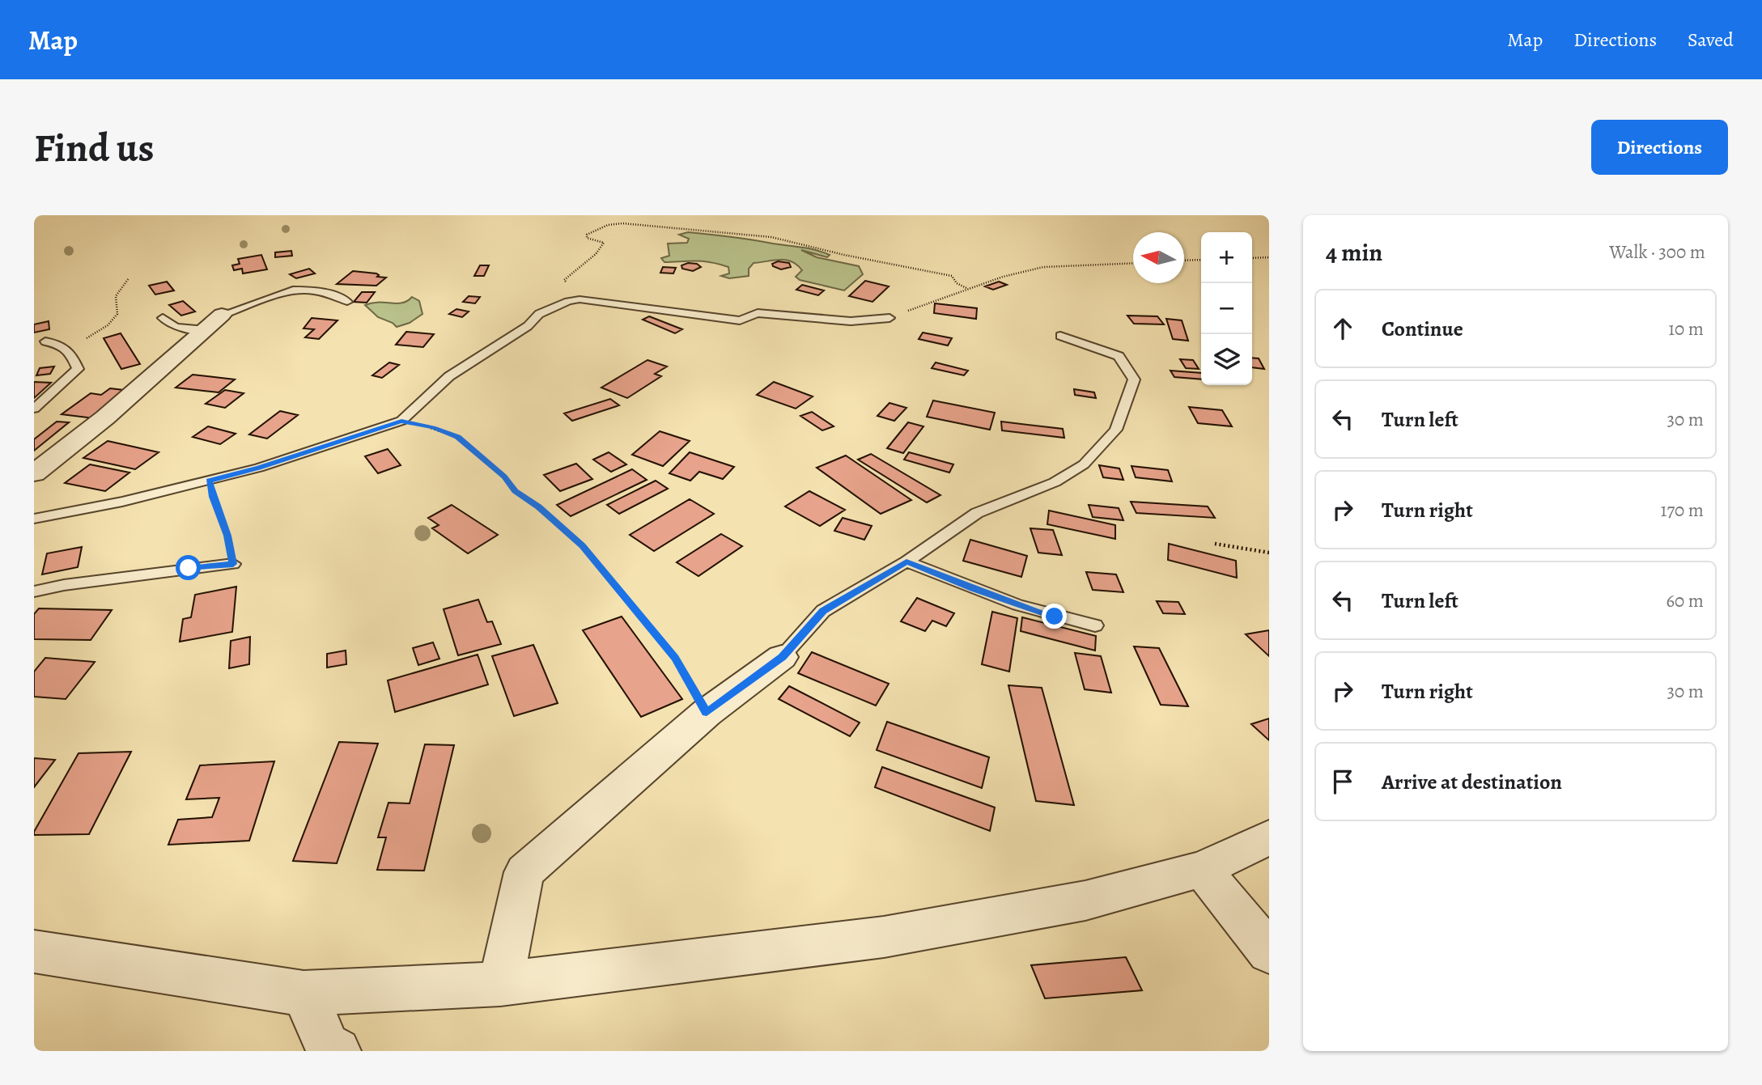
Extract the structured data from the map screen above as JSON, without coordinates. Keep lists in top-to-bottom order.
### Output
{
  "north": "left",
  "page": {
    "header": "Map",
    "nav": ["Map", "Directions", "Saved"],
    "buttons": "Directions",
    "title": "Find us",
    "heading": ["4 min", "Walk · 300 m"],
    "map_buttons": ["+", "−"],
    "list": [
      ["Continue", "10 m"],
      ["Turn left", "30 m"],
      ["Turn right", "170 m"],
      ["Turn left", "60 m"],
      ["Turn right", "30 m"],
      "Arrive at destination"
    ]
  }
}
